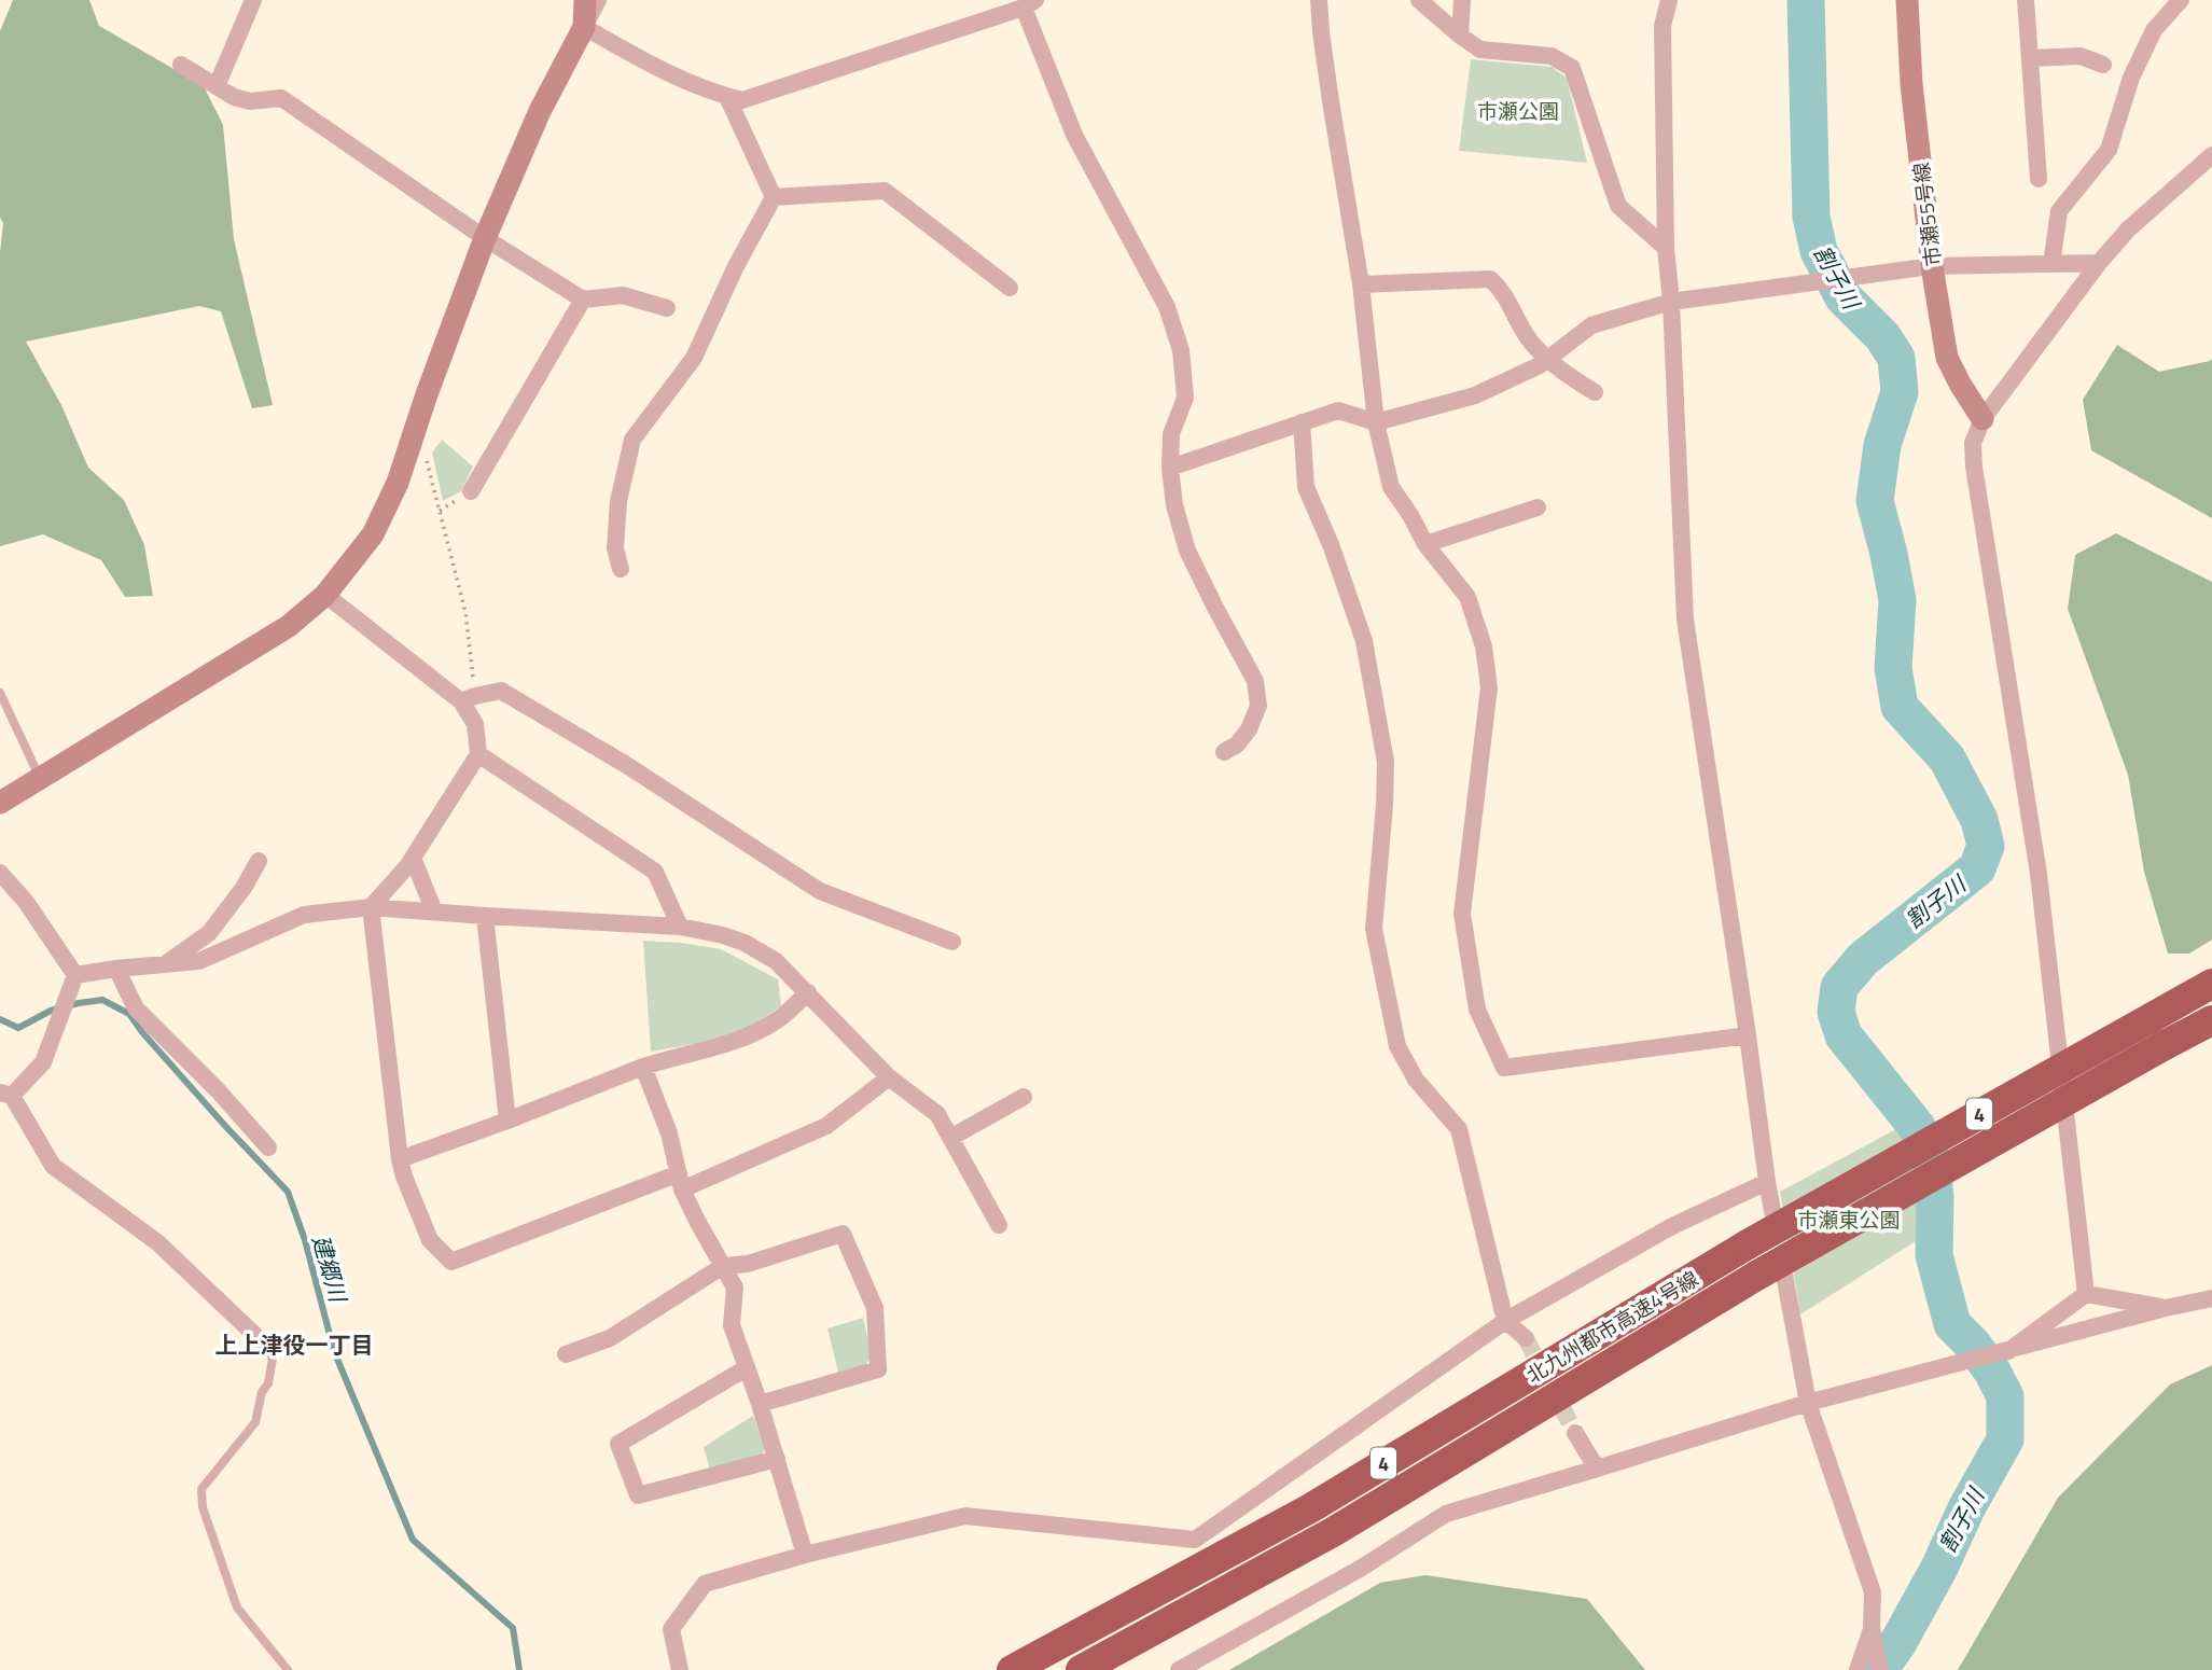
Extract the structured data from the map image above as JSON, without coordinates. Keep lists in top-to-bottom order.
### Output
{
  "streets": {
    "highway": ["4", "北九州都市高速4号線"],
    "street": ["市瀬55号線"]
  },
  "districts": ["上上津役一丁目"],
  "water": ["割子川", "建郷川"],
  "parks": ["市瀬公園", "市瀬東公園"]
}
